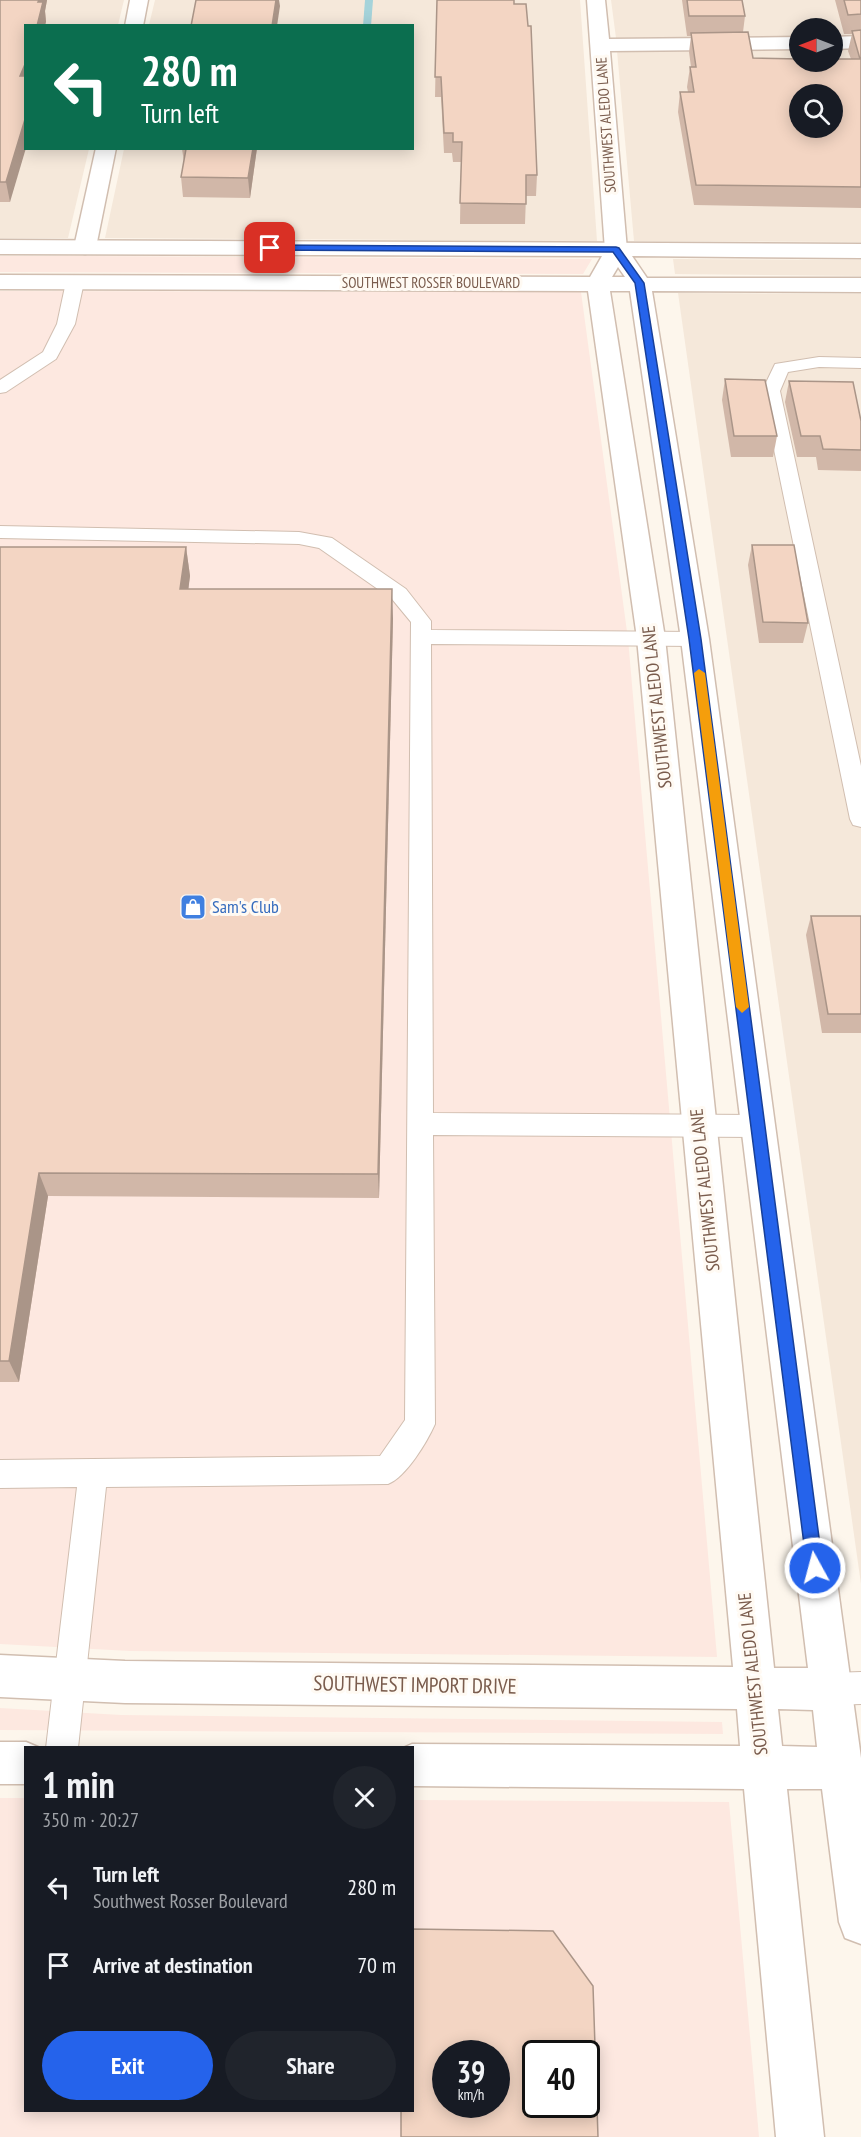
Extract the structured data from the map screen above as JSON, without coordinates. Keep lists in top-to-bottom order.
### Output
{
  "streets": {
    "street": ["SOUTHWEST ALEDO LANE", "SOUTHWEST ROSSER BOULEVARD", "SOUTHWEST IMPORT DRIVE"]
  },
  "crossings": [
    ["SOUTHWEST ALEDO LANE", "SOUTHWEST ROSSER BOULEVARD"],
    ["SOUTHWEST ALEDO LANE", "SOUTHWEST IMPORT DRIVE"]
  ],
  "places": {
    "shop": ["Sam's Club"]
  },
  "north": "left",
  "page": {
    "turn": ["280 m", "Turn left"],
    "heading": ["1 min", "350 m · 20:27"],
    "list": [
      {
        "name": "Turn left",
        "note": "Southwest Rosser Boulevard",
        "value": "280 m"
      },
      {
        "name": "Arrive at destination",
        "value": "70 m"
      }
    ],
    "buttons": ["Exit", "Share"],
    "speed": "39 km/h",
    "limit": "40"
  }
}
